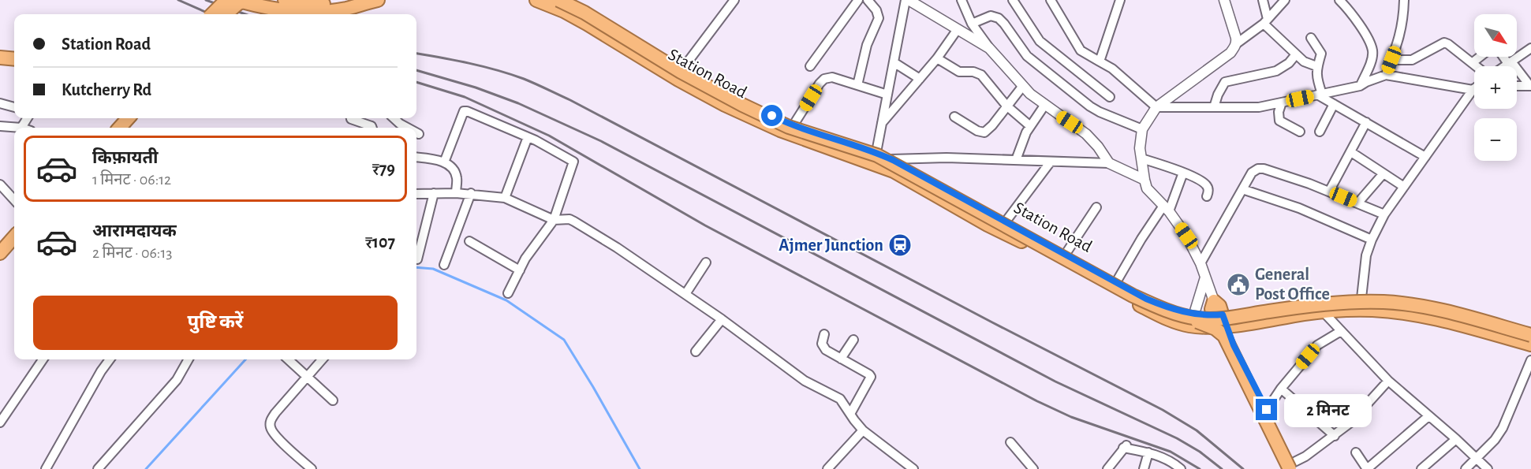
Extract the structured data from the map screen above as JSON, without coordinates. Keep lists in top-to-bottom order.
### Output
{
  "streets": {
    "highway": ["Station Road"]
  },
  "places": {
    "station": ["Ajmer Junction"],
    "public building": ["General Post Office"]
  },
  "north": "bottom right",
  "page": {
    "map_buttons": ["+", "−"],
    "banner": ["Station Road", "Kutcherry Rd"],
    "list": [
      {
        "name": "किफ़ायती",
        "note": "1 मिनट · 06:12",
        "value": "₹79"
      },
      {
        "name": "आरामदायक",
        "note": "2 मिनट · 06:13",
        "value": "₹107"
      }
    ],
    "buttons": "पुष्टि करें",
    "bubble": "2 मिनट"
  }
}
